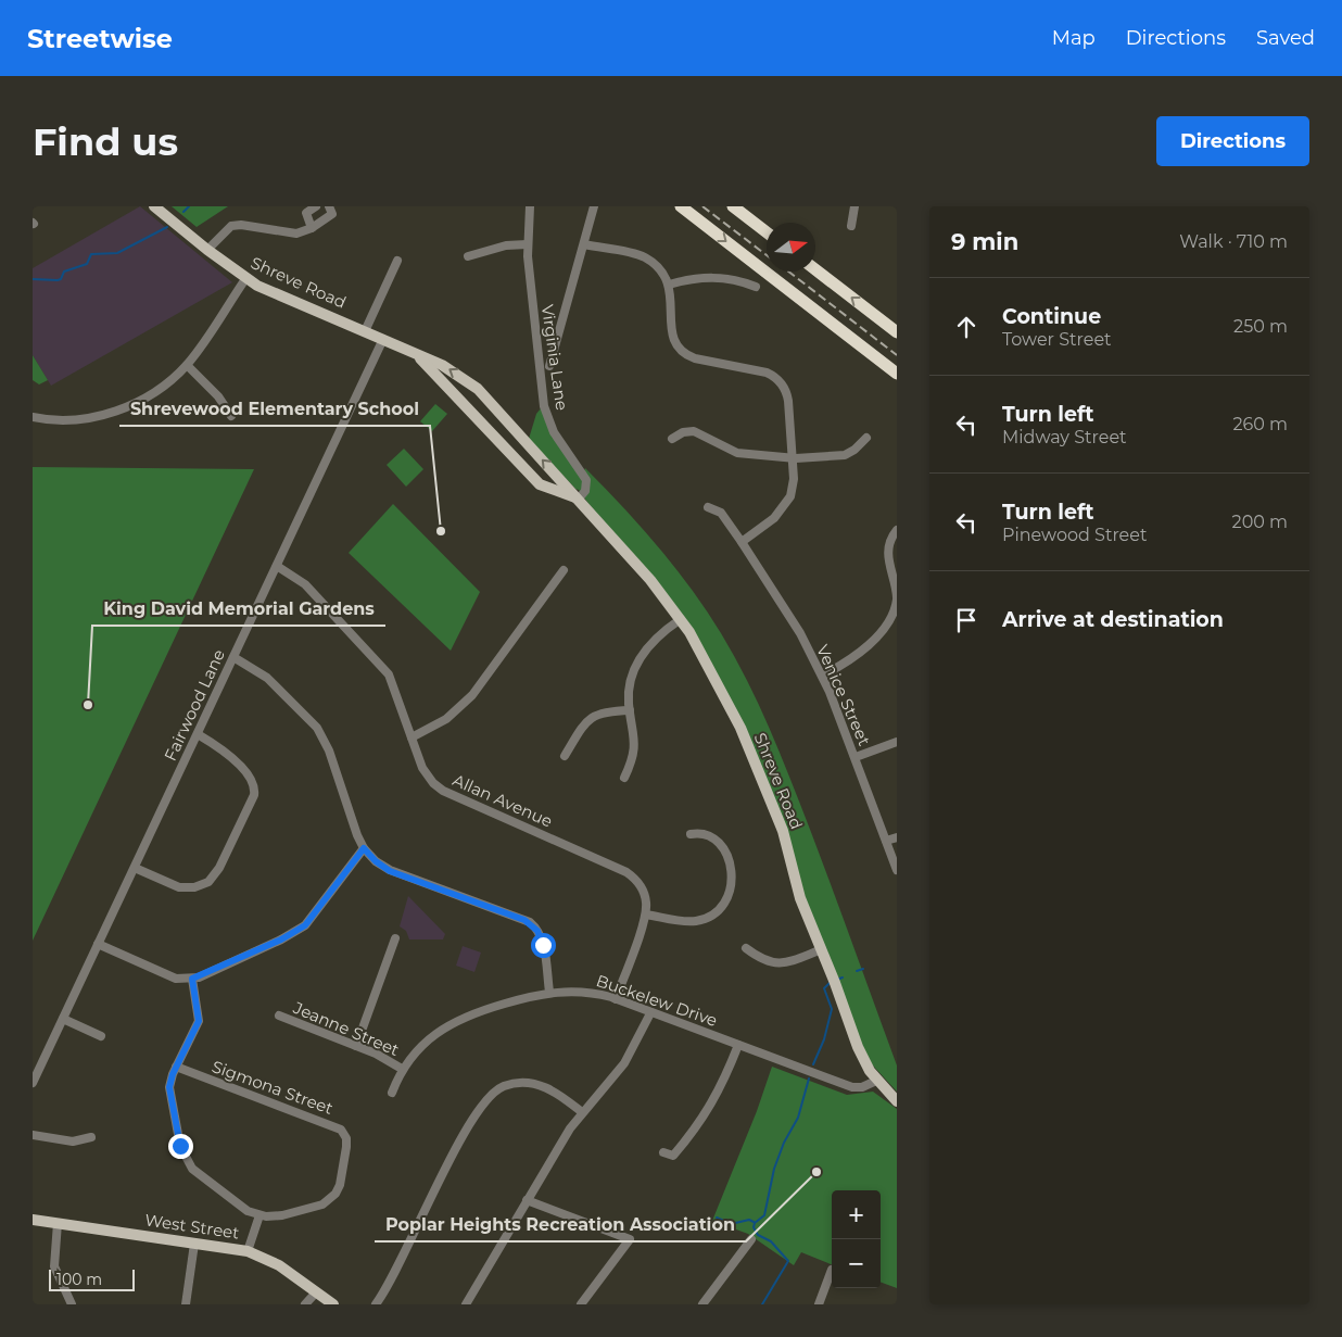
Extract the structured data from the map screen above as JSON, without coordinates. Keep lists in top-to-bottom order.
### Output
{
  "streets": {
    "main road": ["Shreve Road", "West Street"],
    "street": [
      "Virginia Lane",
      "Venice Street",
      "Fairwood Lane",
      "Allan Avenue",
      "Buckelew Drive",
      "Jeanne Street",
      "Sigmona Street"
    ]
  },
  "crossings": [
    ["Shreve Road", "Virginia Lane"],
    ["Shreve Road", "Fairwood Lane"],
    ["Shreve Road", "Buckelew Drive"],
    ["Fairwood Lane", "Allan Avenue"],
    ["Allan Avenue", "Buckelew Drive"],
    ["Buckelew Drive", "Jeanne Street"]
  ],
  "places": ["Shrevewood Elementary School", "King David Memorial Gardens", "Poplar Heights Recreation Association"],
  "scale_bar": "100 m",
  "north": "right",
  "page": {
    "header": "Streetwise",
    "nav": ["Map", "Directions", "Saved"],
    "buttons": "Directions",
    "title": "Find us",
    "heading": ["9 min", "Walk · 710 m"],
    "list": [
      ["Continue", "Tower Street", "250 m"],
      ["Turn left", "Midway Street", "260 m"],
      ["Turn left", "Pinewood Street", "200 m"],
      "Arrive at destination"
    ],
    "map_buttons": ["+", "−"],
    "scale": "100 m"
  }
}
